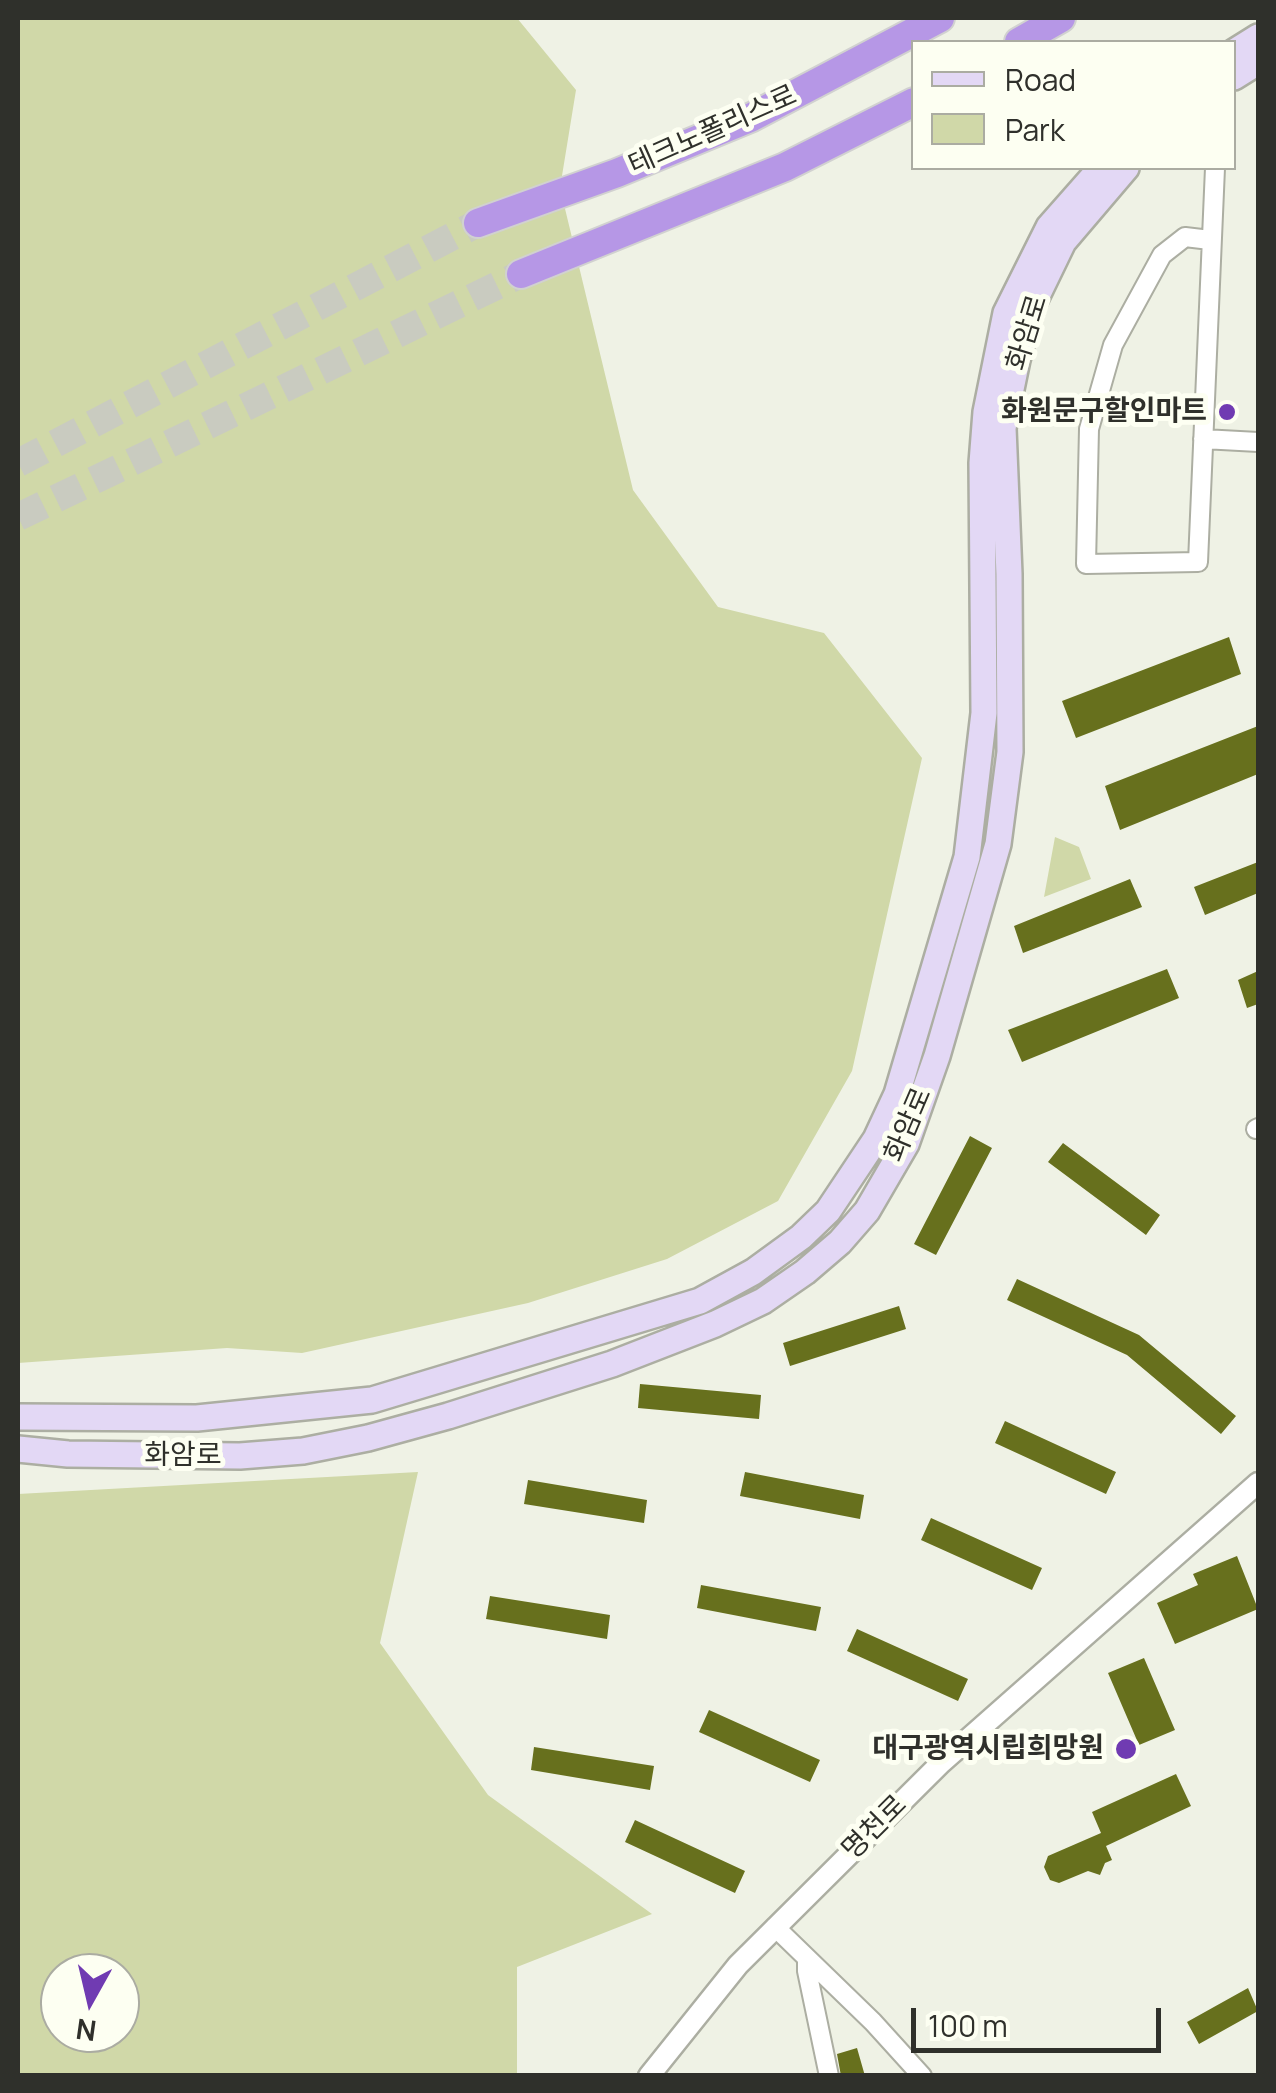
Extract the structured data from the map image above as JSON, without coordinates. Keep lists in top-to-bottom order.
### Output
{
  "streets": {
    "highway": ["테크노폴리스로"],
    "main road": ["화암로"],
    "street": ["명천로"]
  },
  "places": ["화원문구할인마트", "대구광역시립희망원"],
  "legend": ["Road", "Park"],
  "scale_bar": "100 m",
  "north": "bottom"
}
